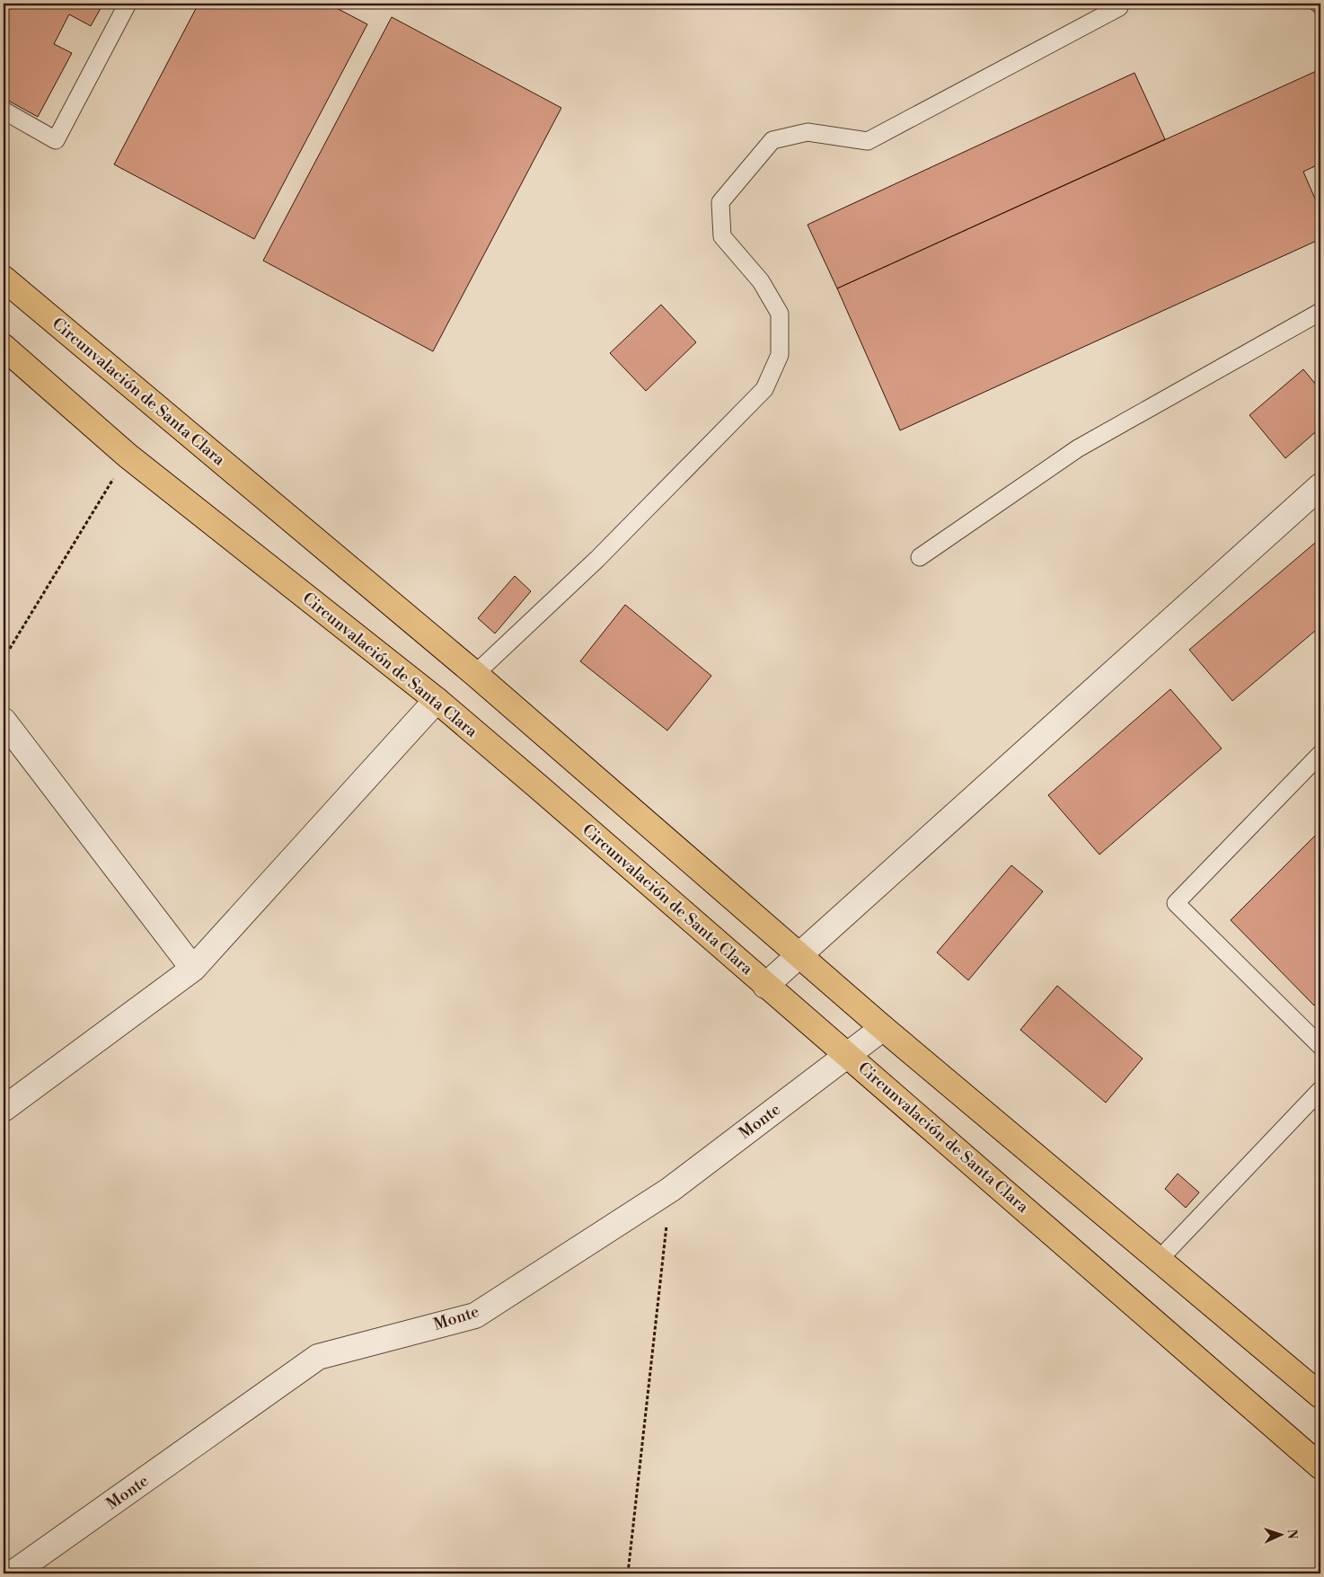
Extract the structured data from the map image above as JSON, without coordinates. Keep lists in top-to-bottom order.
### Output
{
  "streets": {
    "highway": ["Circunvalación de Santa Clara"],
    "street": ["Monte"]
  },
  "crossings": [
    ["Circunvalación de Santa Clara", "Monte"]
  ],
  "north": "right"
}
